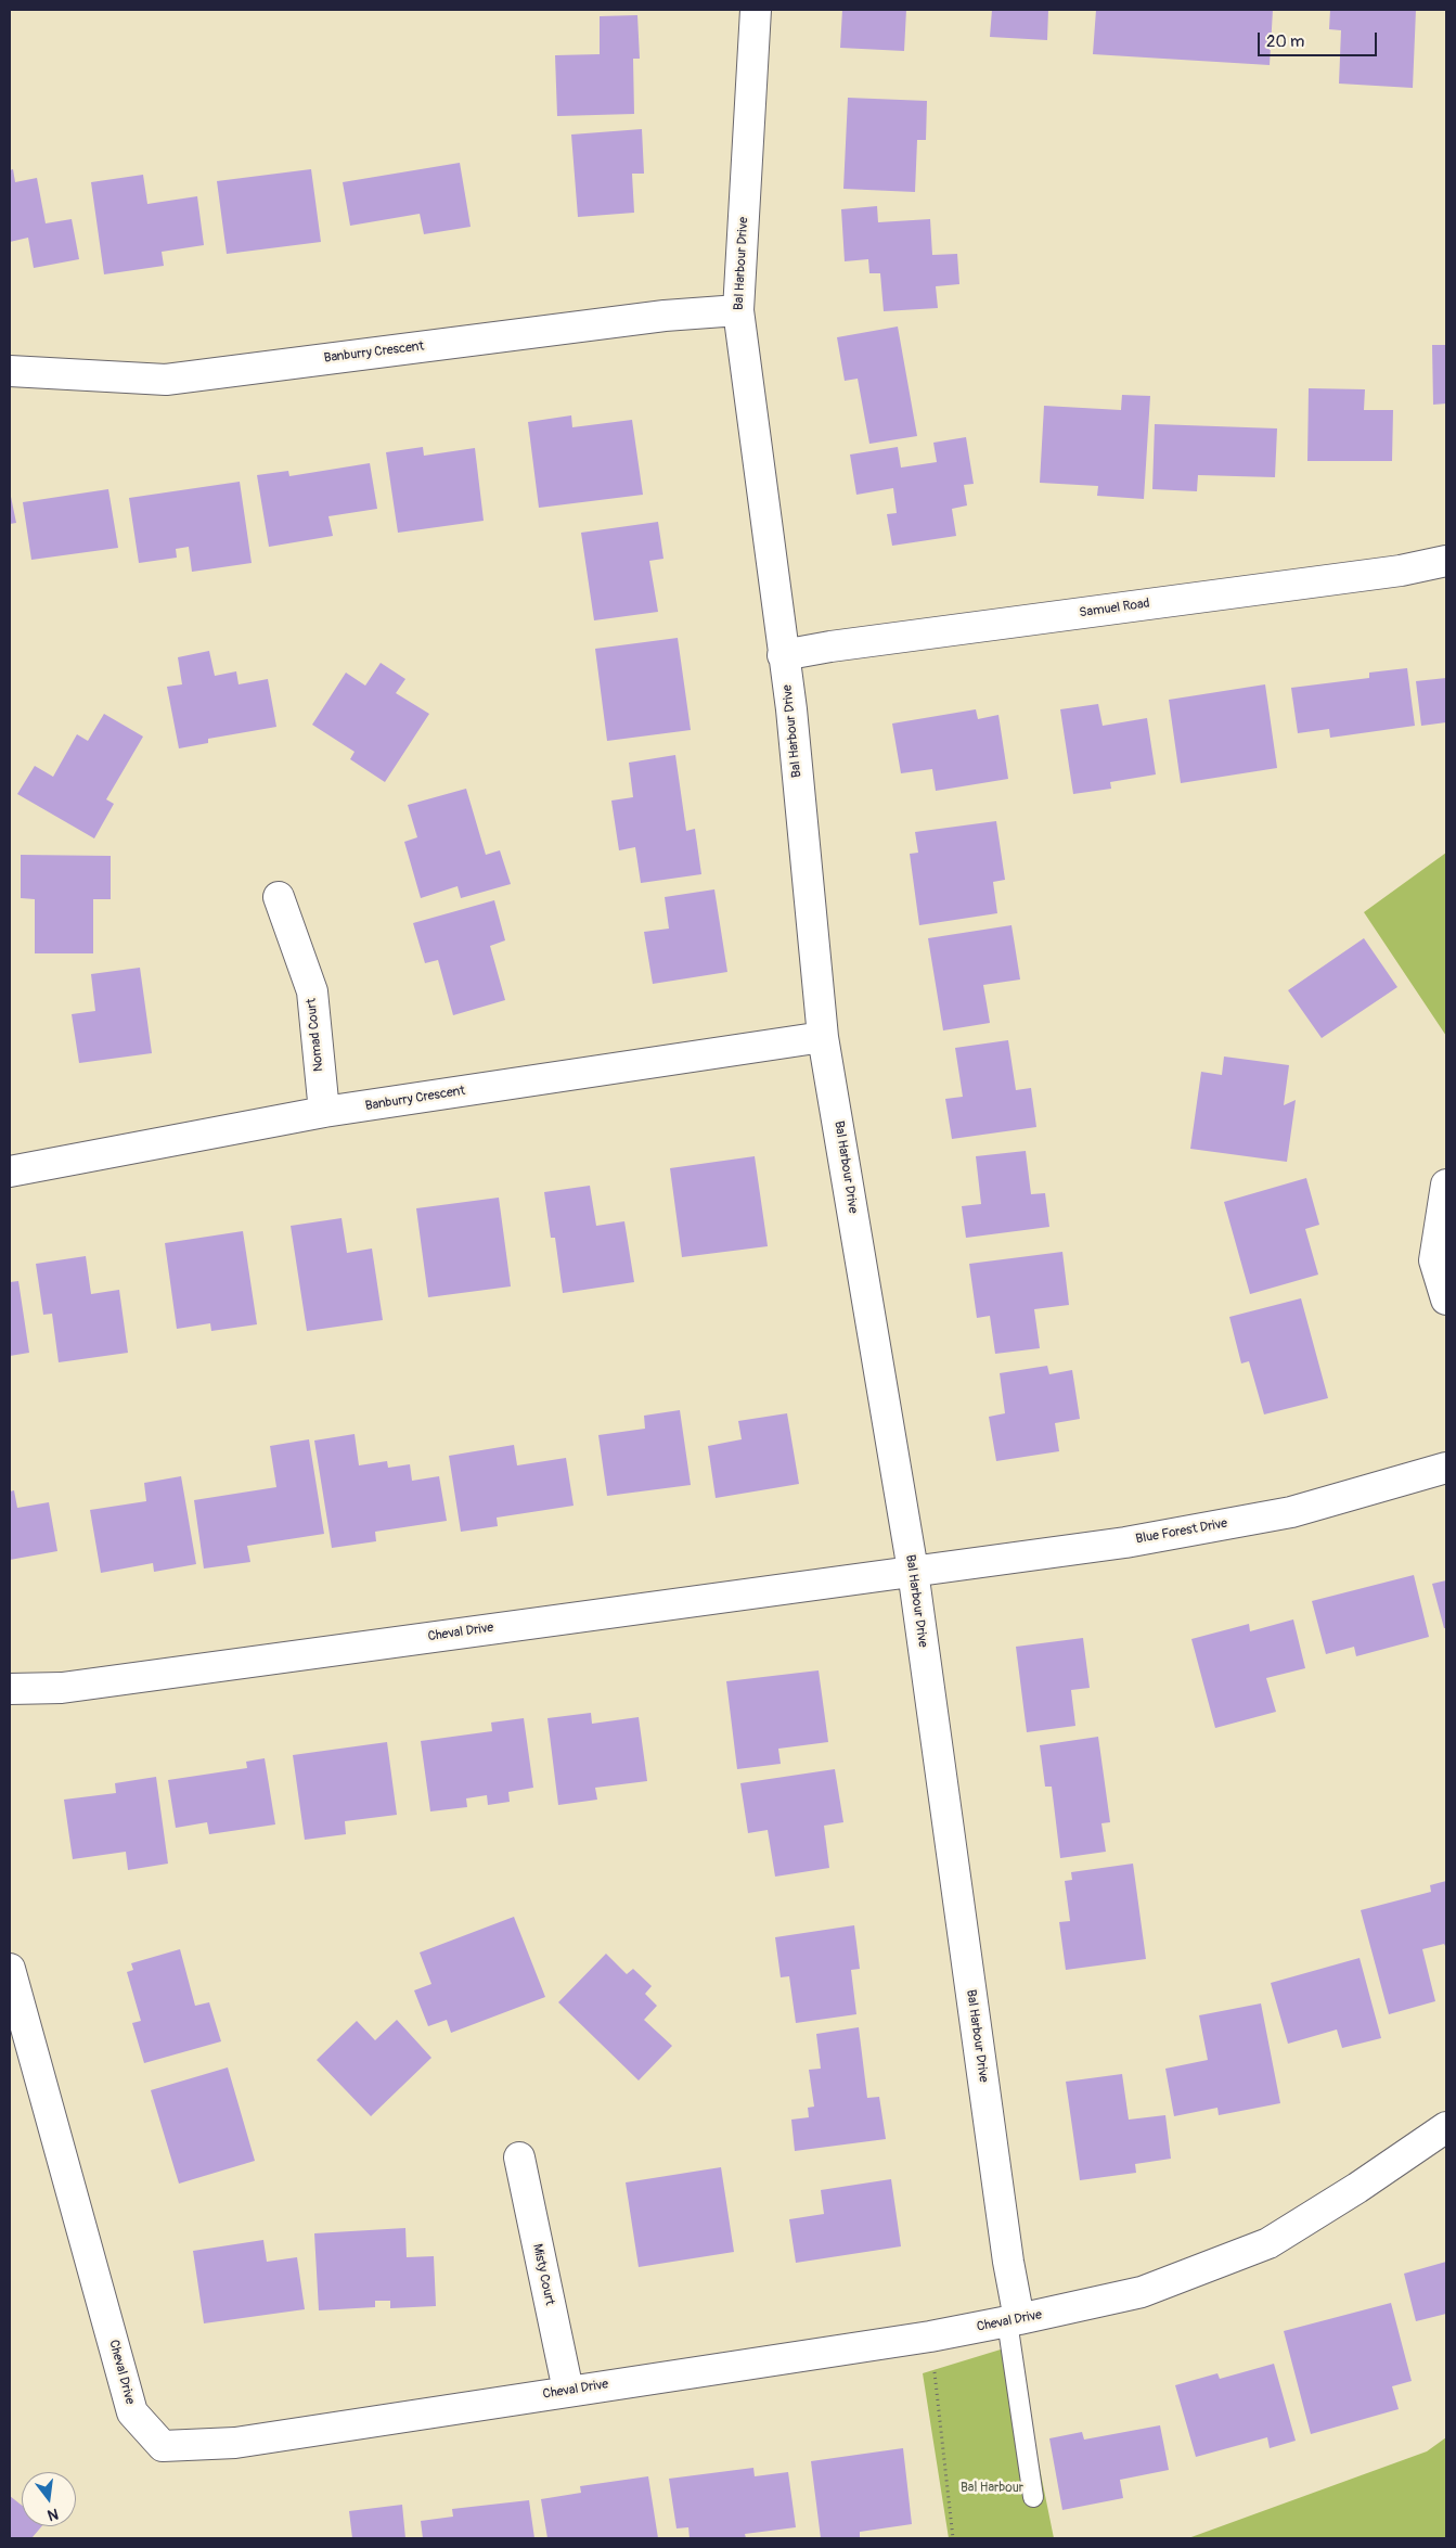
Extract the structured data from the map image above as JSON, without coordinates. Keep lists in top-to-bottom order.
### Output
{
  "streets": {
    "street": [
      "Bal Harbour Drive",
      "Banburry Crescent",
      "Samuel Road",
      "Nomad Court",
      "Blue Forest Drive",
      "Cheval Drive",
      "Misty Court"
    ]
  },
  "crossings": [
    ["Bal Harbour Drive", "Banburry Crescent"],
    ["Bal Harbour Drive", "Samuel Road"],
    ["Bal Harbour Drive", "Blue Forest Drive"],
    ["Bal Harbour Drive", "Cheval Drive"],
    ["Banburry Crescent", "Nomad Court"],
    ["Blue Forest Drive", "Cheval Drive"],
    ["Cheval Drive", "Misty Court"]
  ],
  "parks": ["Bal Harbour"],
  "scale_bar": "20 m",
  "north": "bottom"
}
